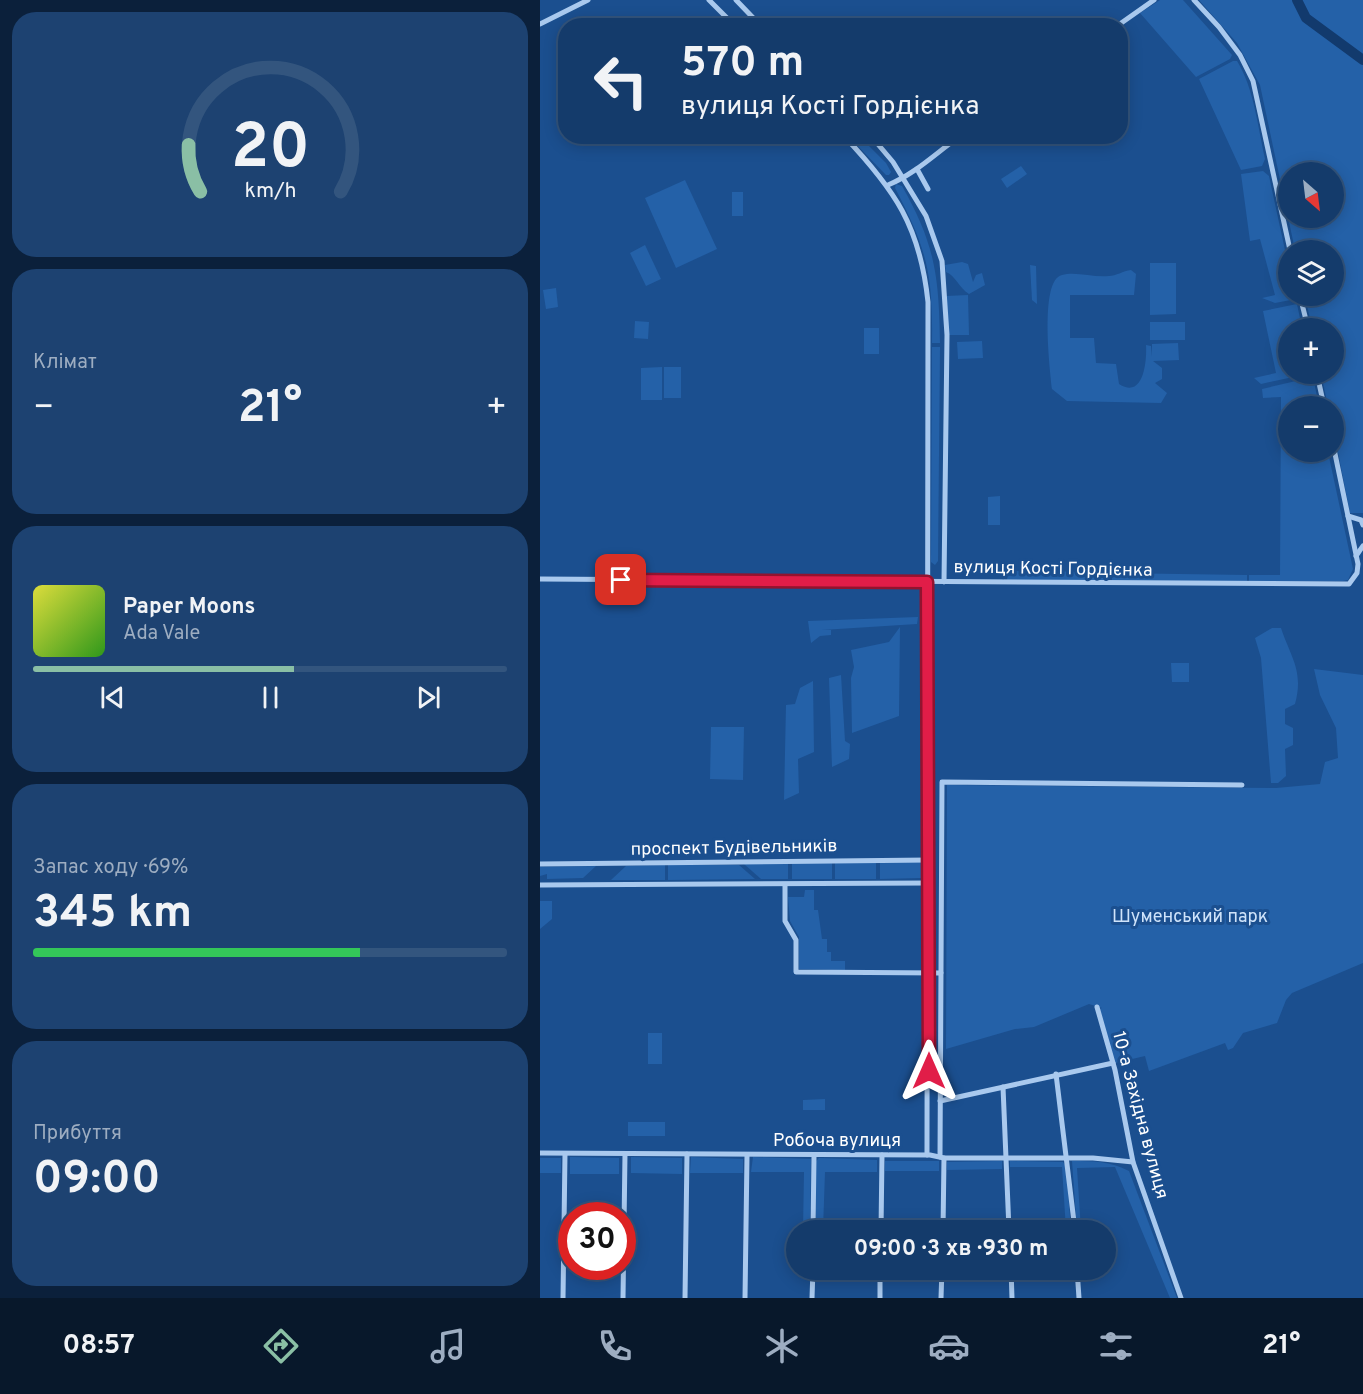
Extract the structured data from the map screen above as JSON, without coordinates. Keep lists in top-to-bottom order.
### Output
{
  "streets": {
    "street": [
      "вулиця Кості Гордієнка",
      "проспект Будівельників",
      "10-а Західна вулиця",
      "Робоча вулиця"
    ]
  },
  "crossings": [
    ["10-а Західна вулиця", "Робоча вулиця"]
  ],
  "parks": ["Шуменський парк"],
  "north": "bottom right",
  "page": {
    "turn": ["570 m", "вулиця Кості Гордієнка"],
    "map_buttons": ["+", "−"],
    "tile": [
      "Клімат",
      ["Запас ходу · 69%", "345 km"],
      ["Прибуття", "09:00"]
    ],
    "heat": ["−", "21°", "+"],
    "song": ["Paper Moons", "Ada Vale"],
    "limit": "30",
    "trip": "09:00 · 3 хв · 930 m",
    "tabs": ["08:57", "21°"],
    "gauge": ["20", "km/h"]
  }
}
